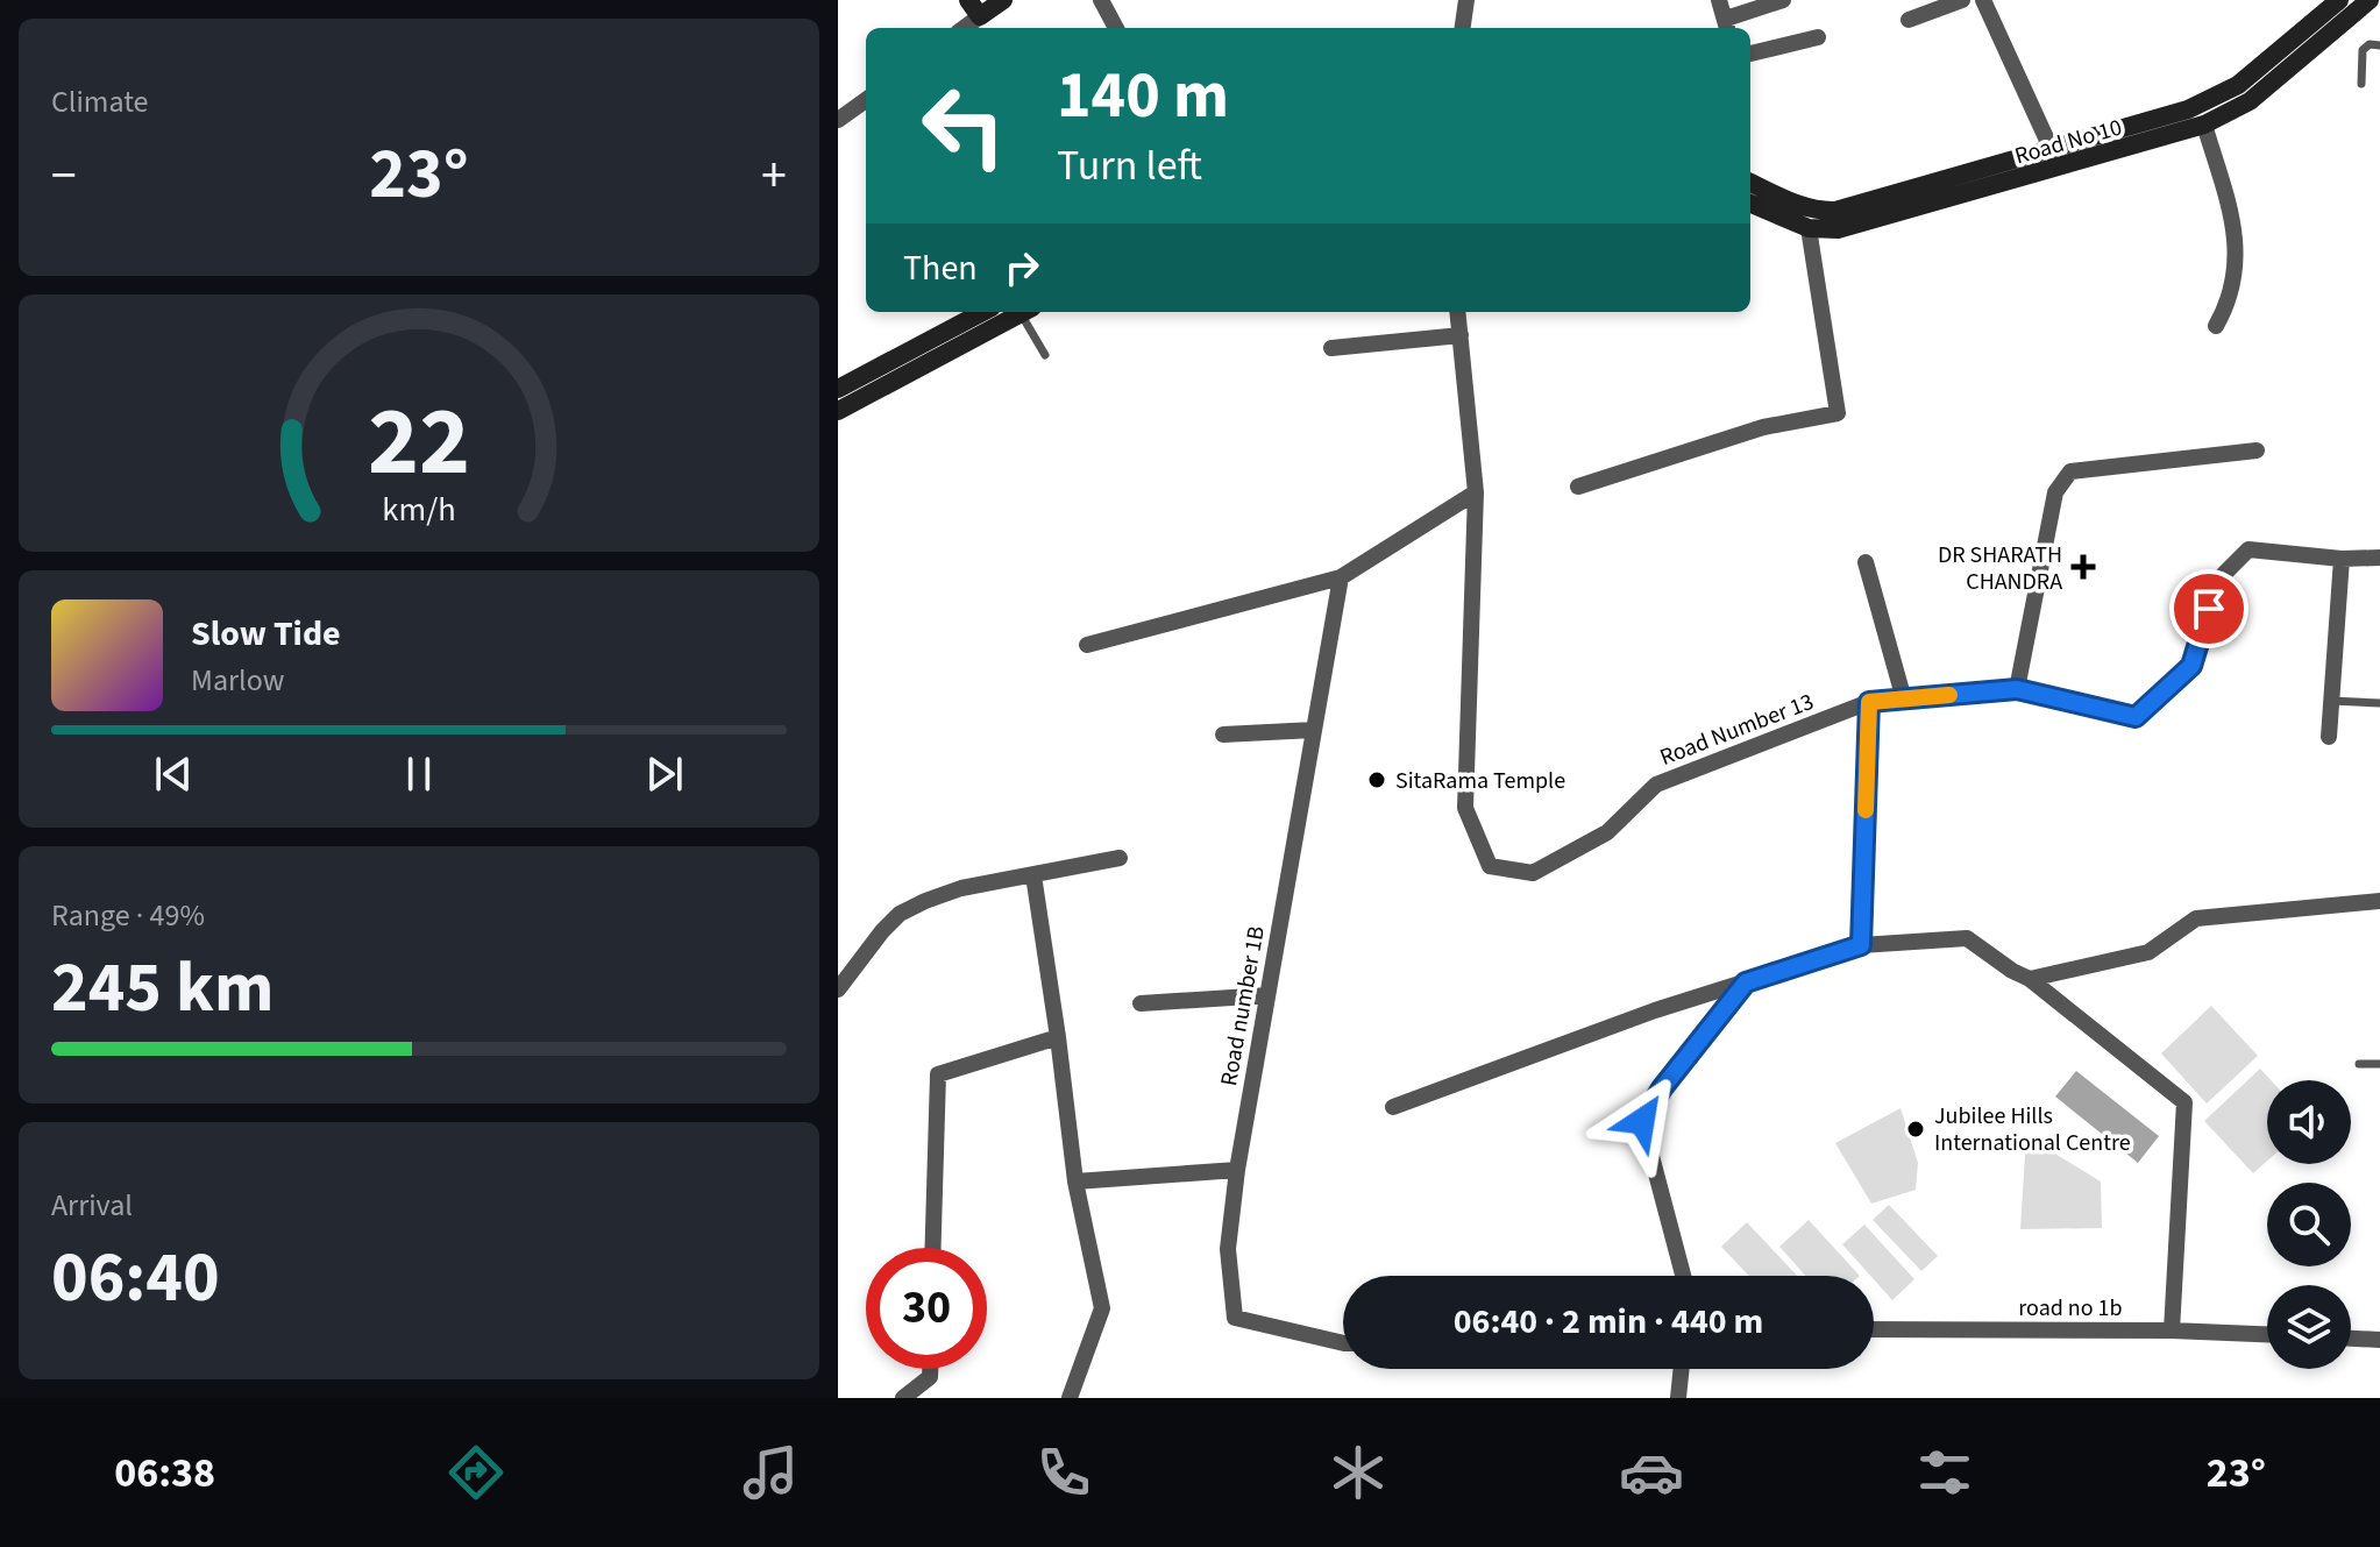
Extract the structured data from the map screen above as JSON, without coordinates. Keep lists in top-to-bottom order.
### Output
{
  "streets": {
    "main road": ["Road No 10"],
    "street": ["Road Number 13", "Road number 1B", "road no 1b"]
  },
  "places": {
    "health": ["DR SHARATH CHANDRA"],
    "other": ["SitaRama Temple", "Jubilee Hills International Centre"]
  },
  "page": {
    "tile": [
      "Climate",
      ["Range · 49%", "245 km"],
      ["Arrival", "06:40"]
    ],
    "turn": ["140 m", "Turn left"],
    "heat": ["−", "23°", "+"],
    "then": "Then",
    "song": ["Slow Tide", "Marlow"],
    "limit": "30",
    "trip": "06:40 · 2 min · 440 m",
    "tabs": ["06:38", "23°"],
    "gauge": ["22", "km/h"]
  }
}
